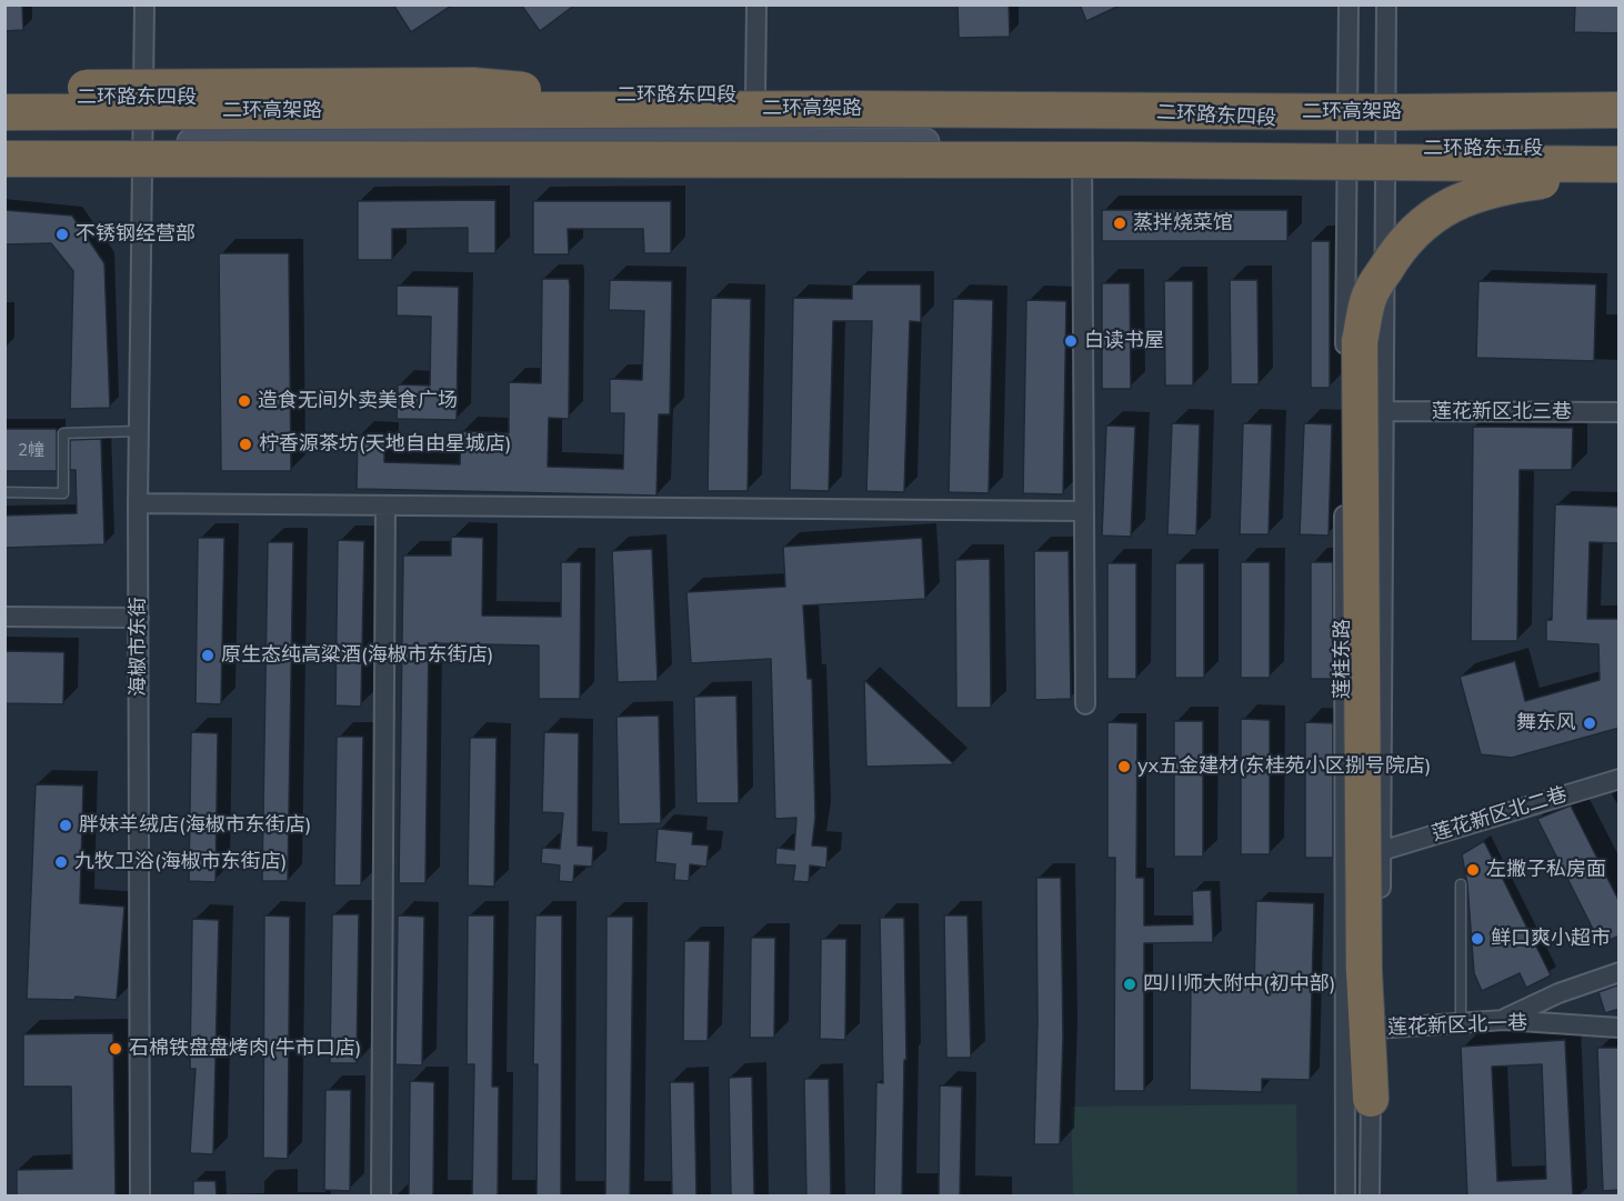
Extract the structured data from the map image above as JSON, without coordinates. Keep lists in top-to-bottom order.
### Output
{
  "streets": {
    "highway": ["二环高架路"],
    "main road": ["二环路东四段", "二环路东五段"],
    "street": [
      "莲花新区北三巷",
      "海椒市东街",
      "莲桂东路",
      "莲花新区北二巷",
      "莲花新区北一巷"
    ]
  },
  "crossings": [
    ["二环路东四段", "二环高架路"],
    ["二环路东四段", "二环路东五段"],
    ["二环路东四段", "海椒市东街"],
    ["二环路东四段", "莲桂东路"],
    ["二环路东五段", "莲桂东路"],
    ["莲花新区北三巷", "莲桂东路"],
    ["莲桂东路", "莲花新区北二巷"],
    ["莲桂东路", "莲花新区北一巷"]
  ],
  "places": [
    "蒸拌烧菜馆",
    "不锈钢经营部",
    "白读书屋",
    "造食无间外卖美食广场",
    "柠香源茶坊(天地自由星城店)",
    "原生态纯高粱酒(海椒市东街店)",
    "舞东风",
    "yx五金建材(东桂苑小区捌号院店)",
    "胖妹羊绒店(海椒市东街店)",
    "九牧卫浴(海椒市东街店)",
    "左撇子私房面",
    "鲜口爽小超市",
    "四川师大附中(初中部)",
    "石棉铁盘盘烤肉(牛市口店)"
  ],
  "house_numbers": ["2幢"]
}
